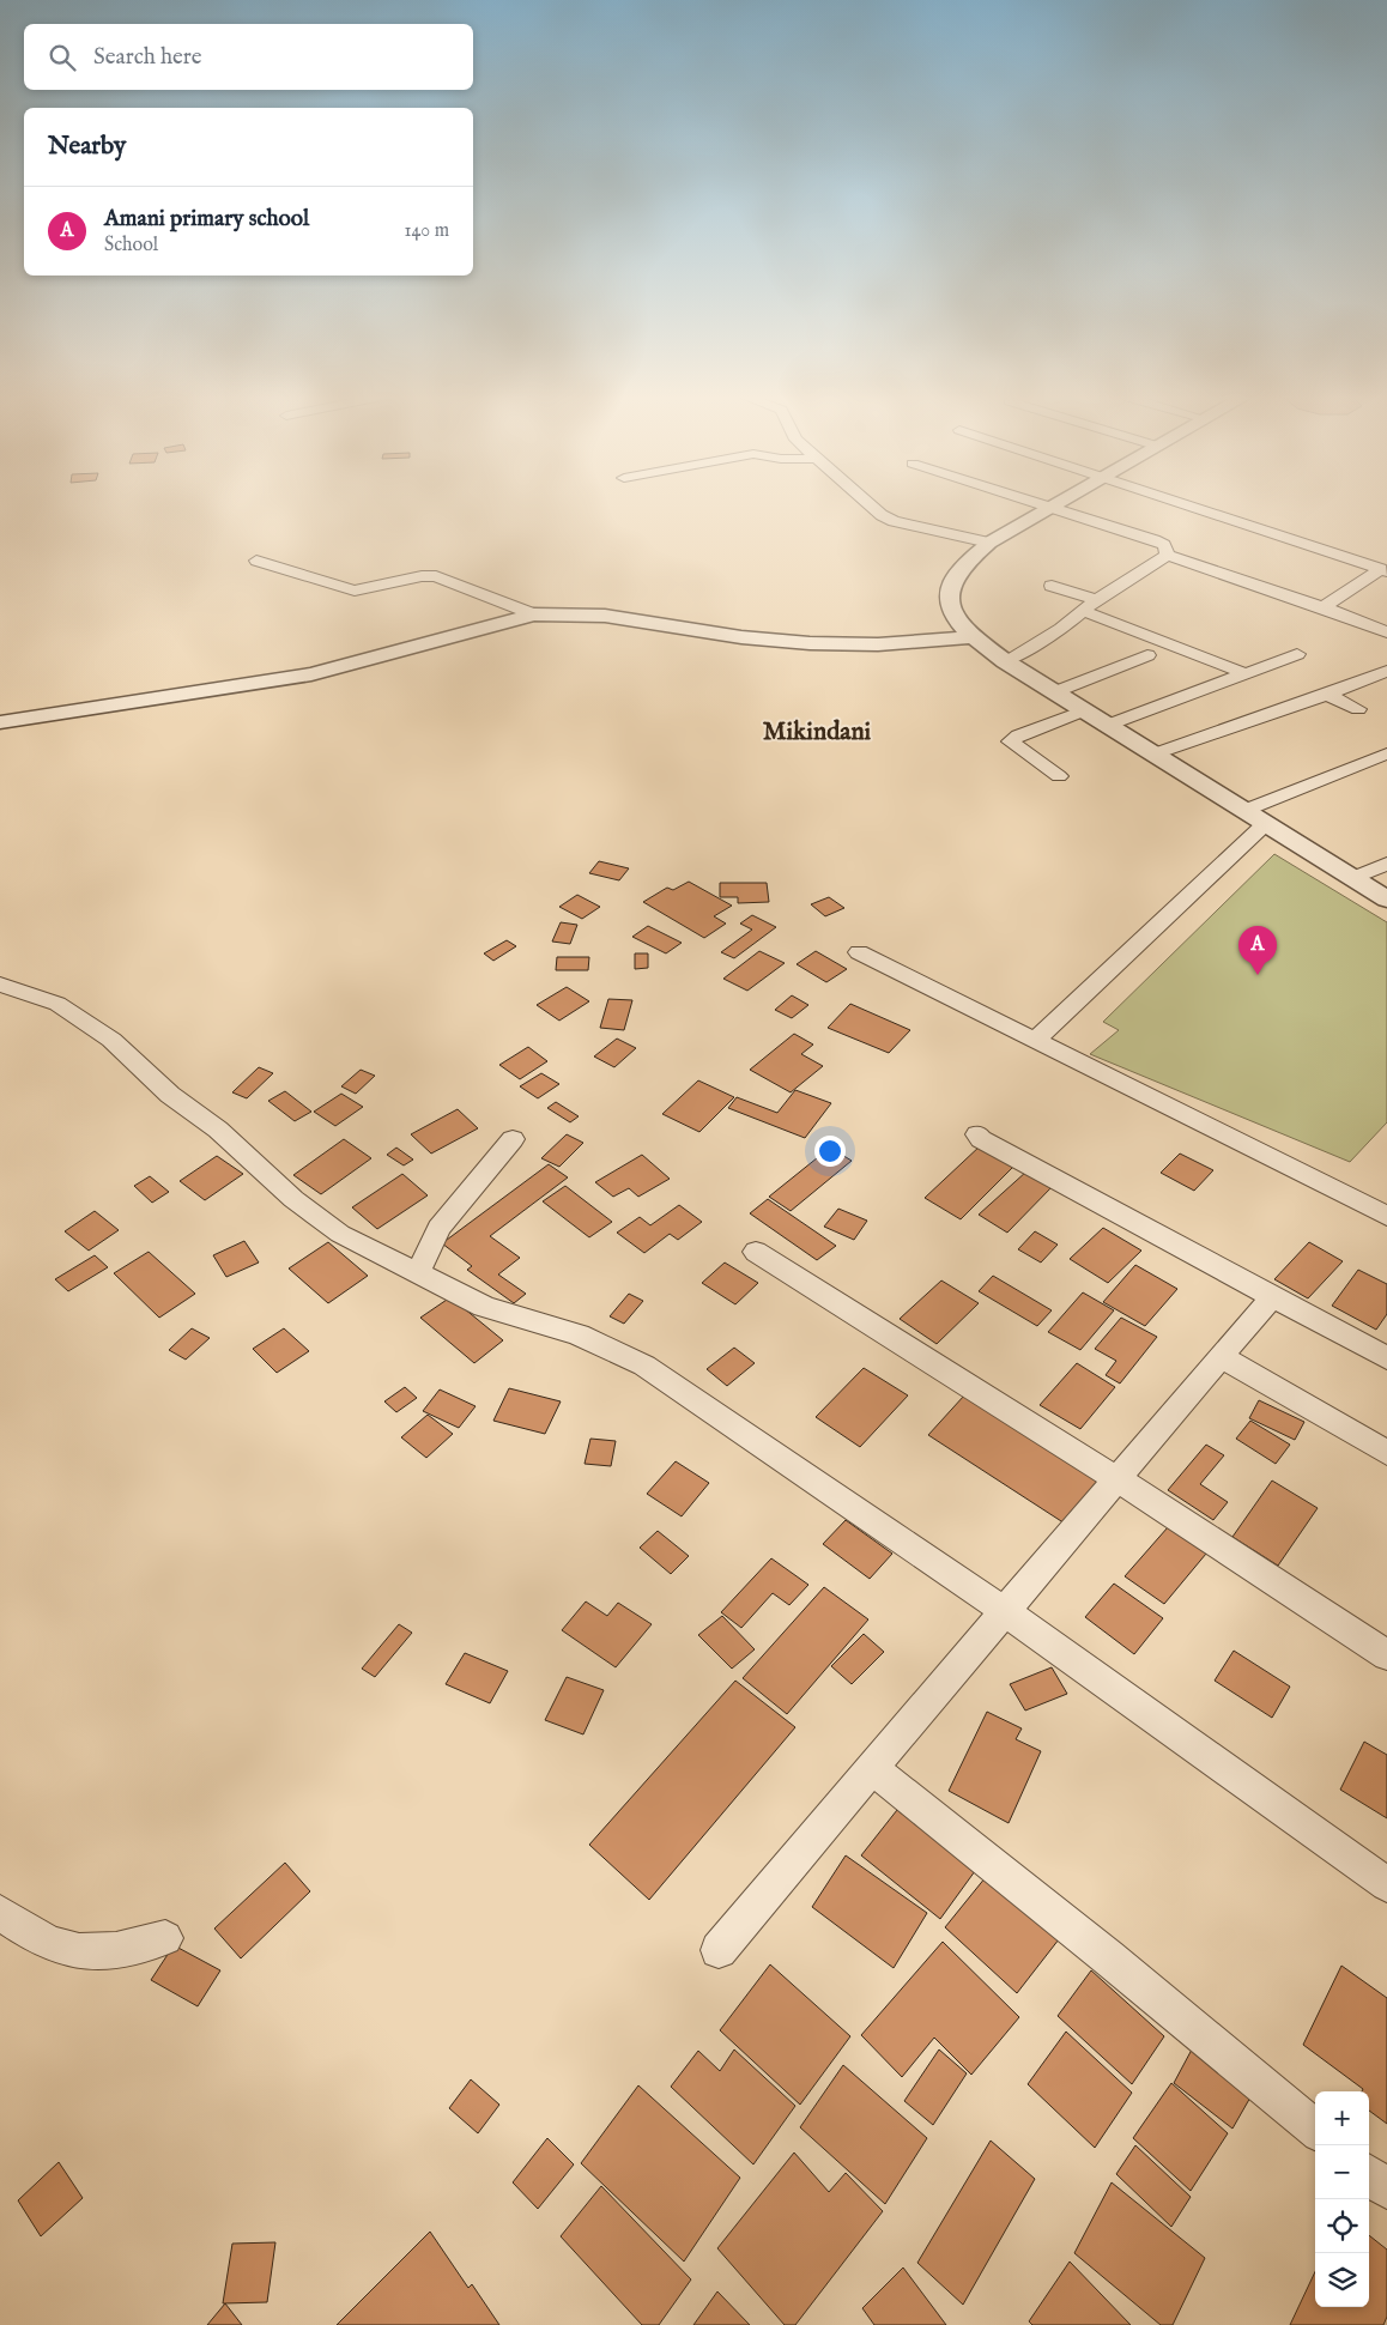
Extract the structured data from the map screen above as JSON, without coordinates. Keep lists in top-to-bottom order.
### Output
{
  "districts": ["Mikindani"],
  "page": {
    "search": "Search here",
    "heading": "Nearby",
    "list": [
      {
        "mark": "A",
        "name": "Amani primary school",
        "note": "School",
        "value": "140 m"
      }
    ],
    "pins": "A",
    "map_buttons": ["+", "−"]
  }
}
